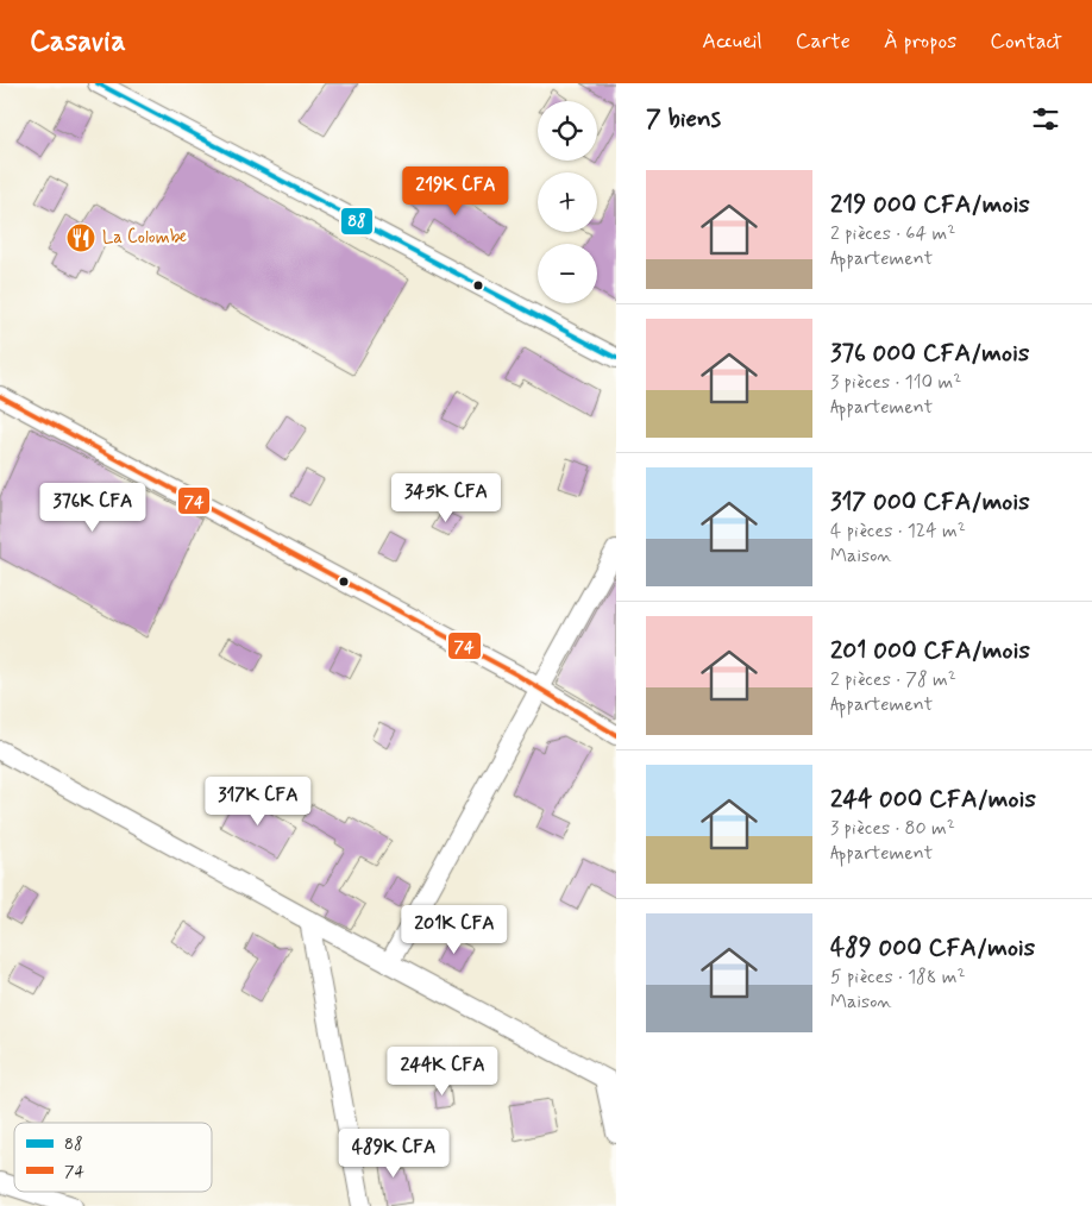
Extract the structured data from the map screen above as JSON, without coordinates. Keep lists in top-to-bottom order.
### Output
{
  "places": {
    "restaurant": ["La Colombe"]
  },
  "lines": ["transit line 88", "transit line 74"],
  "legend": ["88", "74"],
  "page": {
    "header": "Casavia",
    "nav": [
      "Accueil",
      "Carte",
      "À propos",
      "Contact"
    ],
    "heading": "7 biens",
    "map_buttons": ["+", "−"],
    "list": [
      {
        "name": "219 000 CFA/mois",
        "note": "2 pièces · 64 m² · Appartement"
      },
      {
        "name": "376 000 CFA/mois",
        "note": "3 pièces · 110 m² · Appartement"
      },
      {
        "name": "317 000 CFA/mois",
        "note": "4 pièces · 124 m² · Maison"
      },
      {
        "name": "201 000 CFA/mois",
        "note": "2 pièces · 78 m² · Appartement"
      },
      {
        "name": "244 000 CFA/mois",
        "note": "3 pièces · 80 m² · Appartement"
      },
      {
        "name": "489 000 CFA/mois",
        "note": "5 pièces · 188 m² · Maison"
      }
    ],
    "price": [
      "219K CFA",
      "345K CFA",
      "376K CFA",
      "317K CFA",
      "201K CFA",
      "244K CFA",
      "489K CFA"
    ]
  }
}
